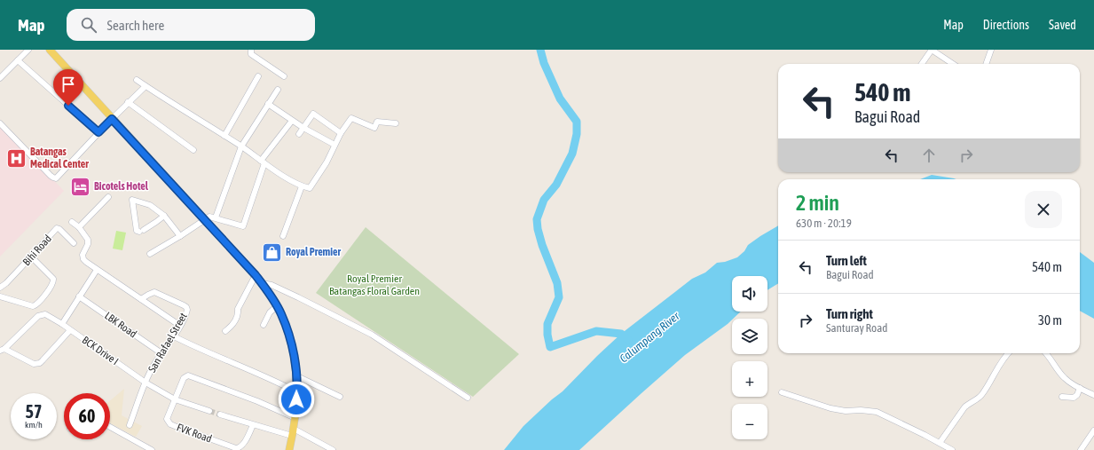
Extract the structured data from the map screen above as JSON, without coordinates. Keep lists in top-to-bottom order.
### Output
{
  "streets": {
    "street": [
      "Bihi Road",
      "LBK Road",
      "San Rafael Street",
      "BCK Drive I",
      "FVK Road"
    ]
  },
  "crossings": [
    ["LBK Road", "San Rafael Street"],
    ["San Rafael Street", "BCK Drive I"],
    ["BCK Drive I", "FVK Road"]
  ],
  "water": ["Calumpang River"],
  "parks": ["Royal Premier Batangas Floral Garden"],
  "places": {
    "hospital": ["Batangas Medical Center"],
    "hotel": ["Bicotels Hotel"],
    "shop": ["Royal Premier"]
  },
  "page": {
    "header": "Map",
    "search": "Search here",
    "nav": ["Map", "Directions", "Saved"],
    "turn": ["540 m", "Bagui Road"],
    "heading": ["2 min", "630 m · 20:19"],
    "list": [
      {
        "name": "Turn left",
        "note": "Bagui Road",
        "value": "540 m"
      },
      {
        "name": "Turn right",
        "note": "Santuray Road",
        "value": "30 m"
      }
    ],
    "map_buttons": ["+", "−"],
    "speed": "57 km/h",
    "limit": "60"
  }
}
